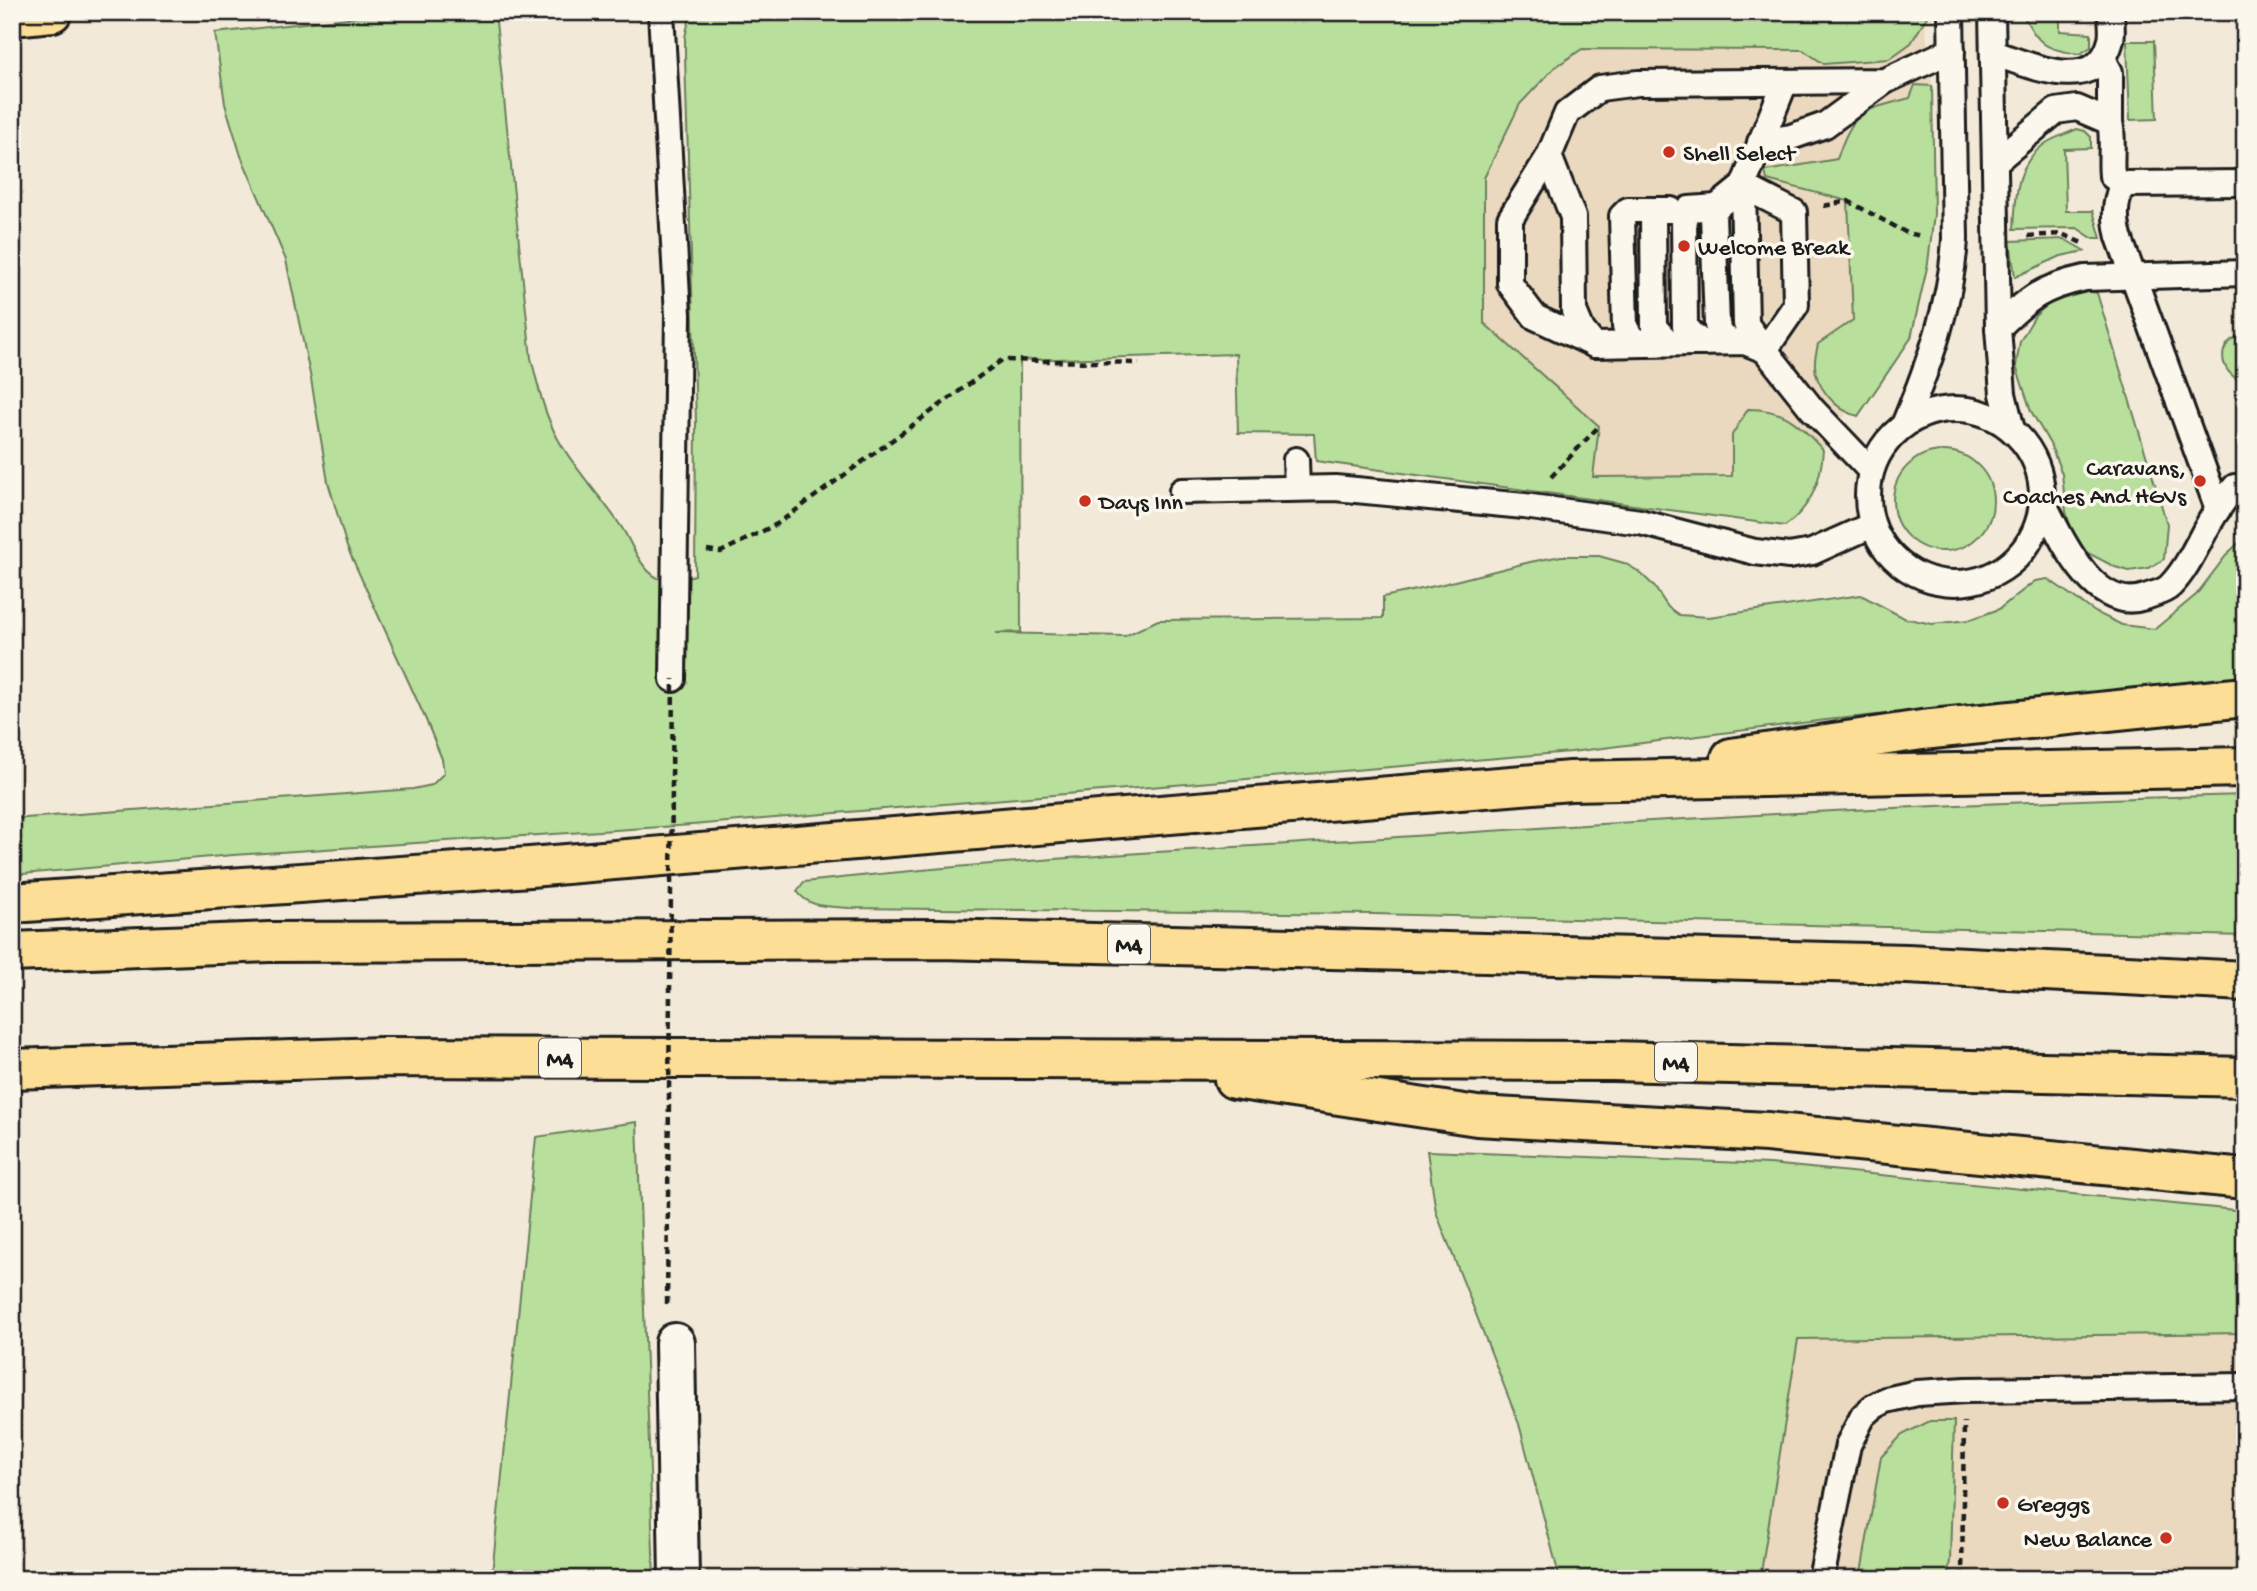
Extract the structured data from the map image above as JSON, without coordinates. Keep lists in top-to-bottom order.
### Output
{
  "streets": {
    "main road": ["M4"]
  },
  "places": [
    "Shell Select",
    "Welcome Break",
    "Caravans, Coaches And HGVs",
    "Days Inn",
    "Greggs",
    "New Balance"
  ]
}
